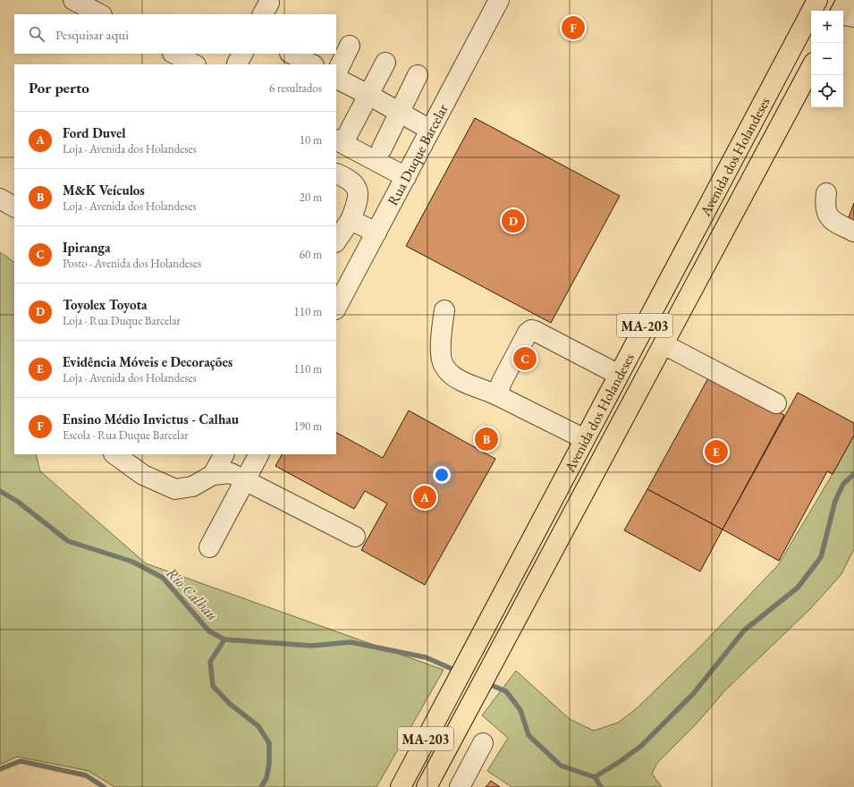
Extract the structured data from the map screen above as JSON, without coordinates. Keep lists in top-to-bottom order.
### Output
{
  "streets": {
    "main road": ["Avenida dos Holandeses", "MA-203"],
    "street": ["Rua Duque Barcelar"]
  },
  "water": ["Rio Calhau"],
  "page": {
    "map_buttons": ["+", "−"],
    "pins": [
      "F",
      "D",
      "C",
      "B",
      "E",
      "A"
    ],
    "search": "Pesquisar aqui",
    "heading": ["Por perto", "6 resultados"],
    "list": [
      {
        "mark": "A",
        "name": "Ford Duvel",
        "note": "Loja · Avenida dos Holandeses",
        "value": "10 m"
      },
      {
        "mark": "B",
        "name": "M&K Veículos",
        "note": "Loja · Avenida dos Holandeses",
        "value": "20 m"
      },
      {
        "mark": "C",
        "name": "Ipiranga",
        "note": "Posto · Avenida dos Holandeses",
        "value": "60 m"
      },
      {
        "mark": "D",
        "name": "Toyolex Toyota",
        "note": "Loja · Rua Duque Barcelar",
        "value": "110 m"
      },
      {
        "mark": "E",
        "name": "Evidência Móveis e Decorações",
        "note": "Loja · Avenida dos Holandeses",
        "value": "110 m"
      },
      {
        "mark": "F",
        "name": "Ensino Médio Invictus - Calhau",
        "note": "Escola · Rua Duque Barcelar",
        "value": "190 m"
      }
    ]
  }
}
